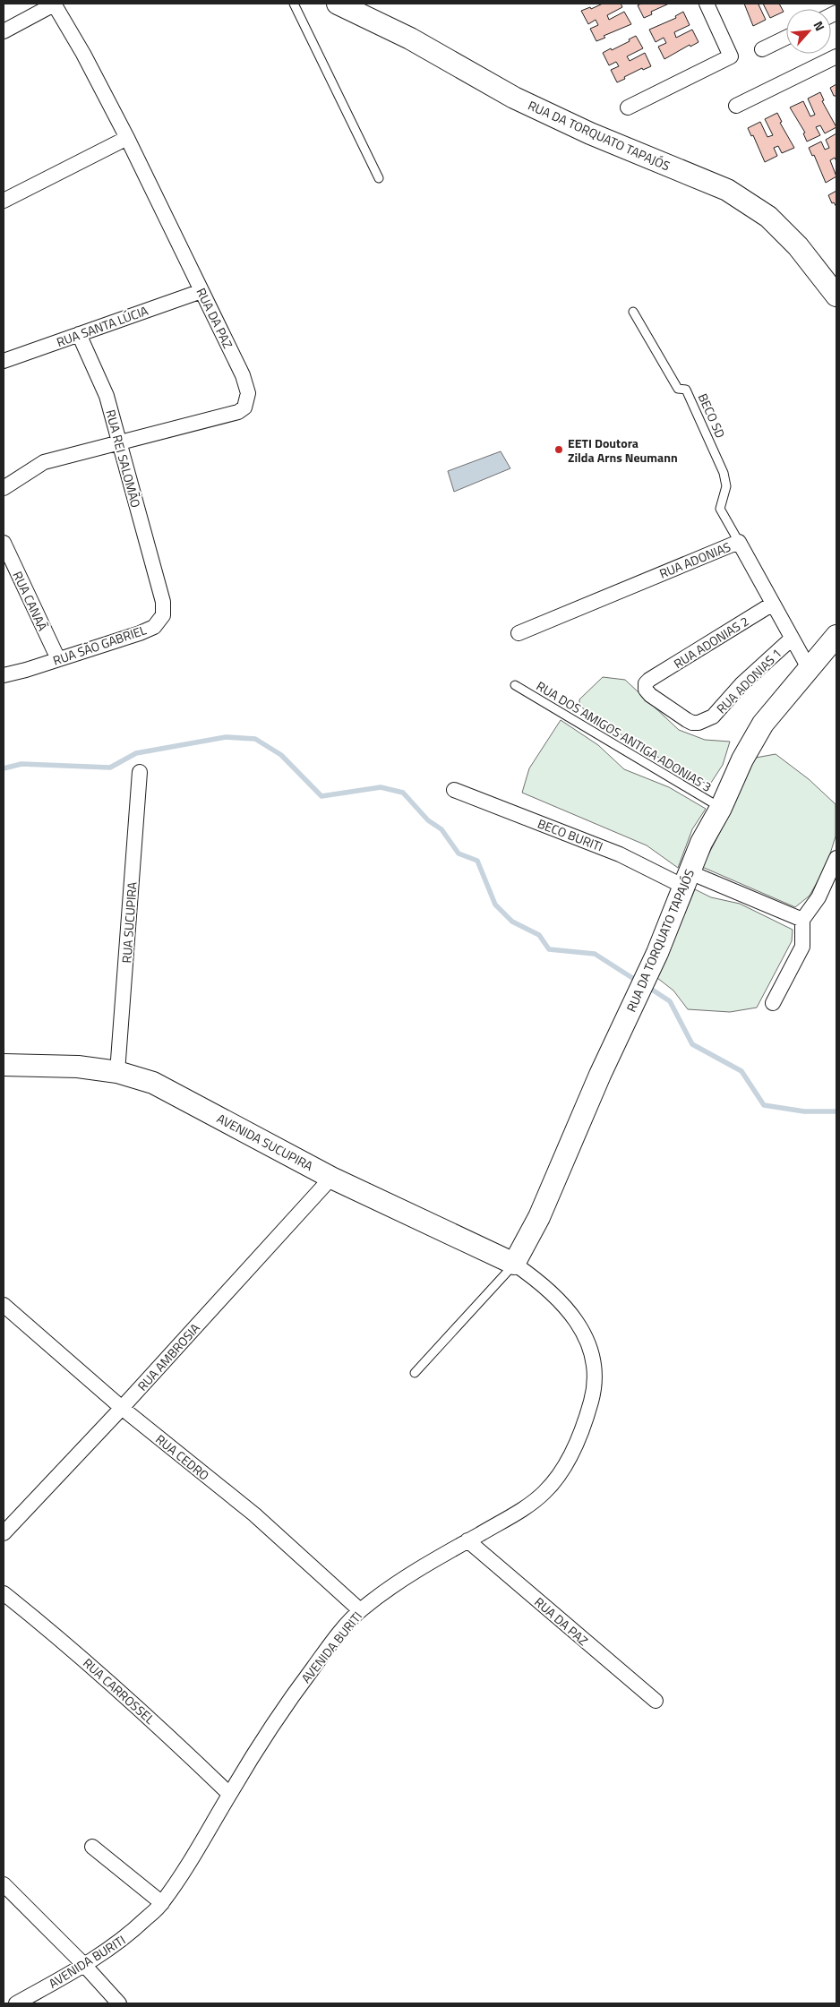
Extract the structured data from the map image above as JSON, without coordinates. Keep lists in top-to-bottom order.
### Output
{
  "streets": {
    "street": [
      "RUA DA TORQUATO TAPAJÓS",
      "RUA DA PAZ",
      "RUA SANTA LÚCIA",
      "RUA REI SALOMÃO",
      "RUA ADONIAS",
      "RUA CANAÃ",
      "RUA ADONIAS 2",
      "RUA SÃO GABRIEL",
      "RUA ADONIAS 1",
      "BECO BURITI",
      "RUA SUCUPIRA",
      "AVENIDA SUCUPIRA",
      "RUA AMBROSIA",
      "RUA CEDRO",
      "AVENIDA BURITI",
      "RUA CARROSSEL"
    ],
    "lane": ["BECO SD", "RUA DOS AMIGOS ANTIGA ADONIAS 3"]
  },
  "crossings": [
    ["RUA DA TORQUATO TAPAJÓS", "RUA ADONIAS"],
    ["RUA DA TORQUATO TAPAJÓS", "RUA DOS AMIGOS ANTIGA ADONIAS 3"],
    ["RUA DA TORQUATO TAPAJÓS", "BECO BURITI"],
    ["RUA DA TORQUATO TAPAJÓS", "AVENIDA SUCUPIRA"],
    ["RUA DA TORQUATO TAPAJÓS", "AVENIDA BURITI"],
    ["RUA DA PAZ", "RUA SANTA LÚCIA"],
    ["RUA DA PAZ", "RUA REI SALOMÃO"],
    ["RUA DA PAZ", "AVENIDA BURITI"],
    ["RUA SANTA LÚCIA", "RUA REI SALOMÃO"],
    ["BECO SD", "RUA ADONIAS"],
    ["RUA REI SALOMÃO", "RUA SÃO GABRIEL"],
    ["RUA ADONIAS", "RUA ADONIAS 2"],
    ["RUA ADONIAS", "RUA ADONIAS 1"],
    ["RUA CANAÃ", "RUA SÃO GABRIEL"],
    ["RUA ADONIAS 2", "RUA ADONIAS 1"],
    ["RUA SUCUPIRA", "AVENIDA SUCUPIRA"],
    ["AVENIDA SUCUPIRA", "RUA AMBROSIA"],
    ["AVENIDA SUCUPIRA", "AVENIDA BURITI"],
    ["RUA AMBROSIA", "RUA CEDRO"],
    ["RUA CEDRO", "AVENIDA BURITI"],
    ["AVENIDA BURITI", "RUA CARROSSEL"]
  ],
  "places": ["EETI Doutora Zilda Arns Neumann"],
  "north": "top right"
}
